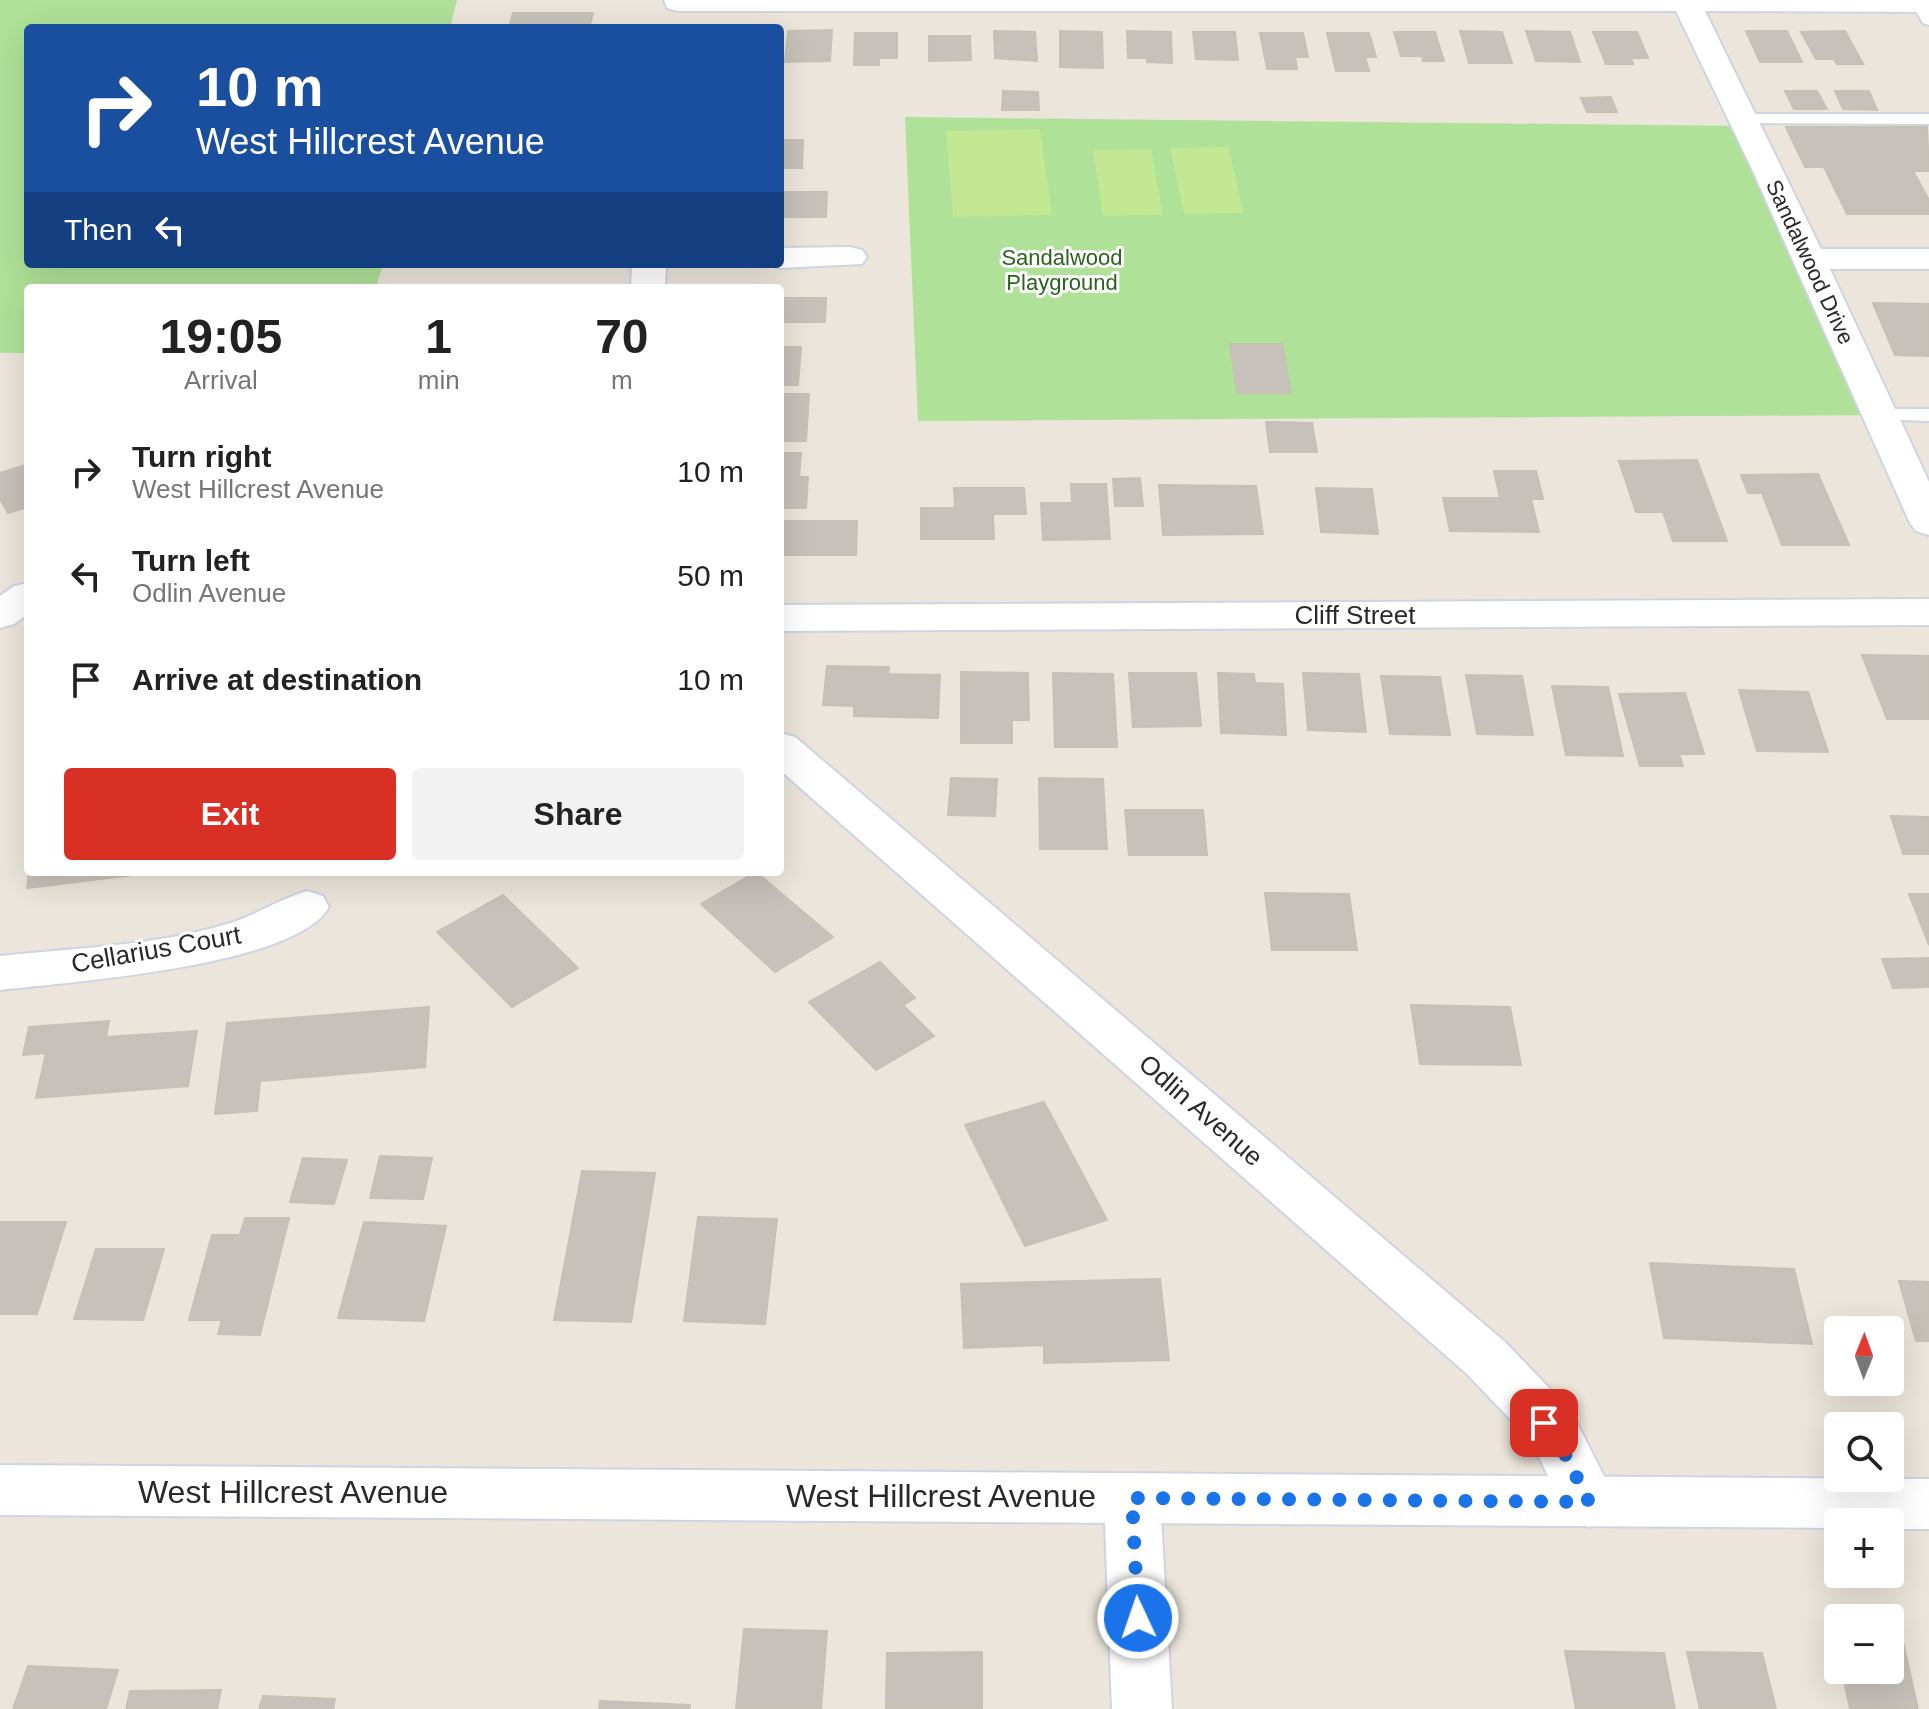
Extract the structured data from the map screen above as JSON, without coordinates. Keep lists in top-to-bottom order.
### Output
{
  "streets": {
    "street": [
      "Sandalwood Drive",
      "Cliff Street",
      "Cellarius Court",
      "Odlin Avenue",
      "West Hillcrest Avenue"
    ]
  },
  "crossings": [
    ["Odlin Avenue", "West Hillcrest Avenue"]
  ],
  "parks": ["Sandalwood Playground"],
  "north": "top",
  "page": {
    "turn": ["10 m", "West Hillcrest Avenue"],
    "then": "Then",
    "eta": [
      "19:05",
      "Arrival",
      "1",
      "min",
      "70",
      "m"
    ],
    "list": [
      {
        "name": "Turn right",
        "note": "West Hillcrest Avenue",
        "value": "10 m"
      },
      {
        "name": "Turn left",
        "note": "Odlin Avenue",
        "value": "50 m"
      },
      {
        "name": "Arrive at destination",
        "value": "10 m"
      }
    ],
    "buttons": ["Exit", "Share"],
    "map_buttons": ["+", "−"]
  }
}
